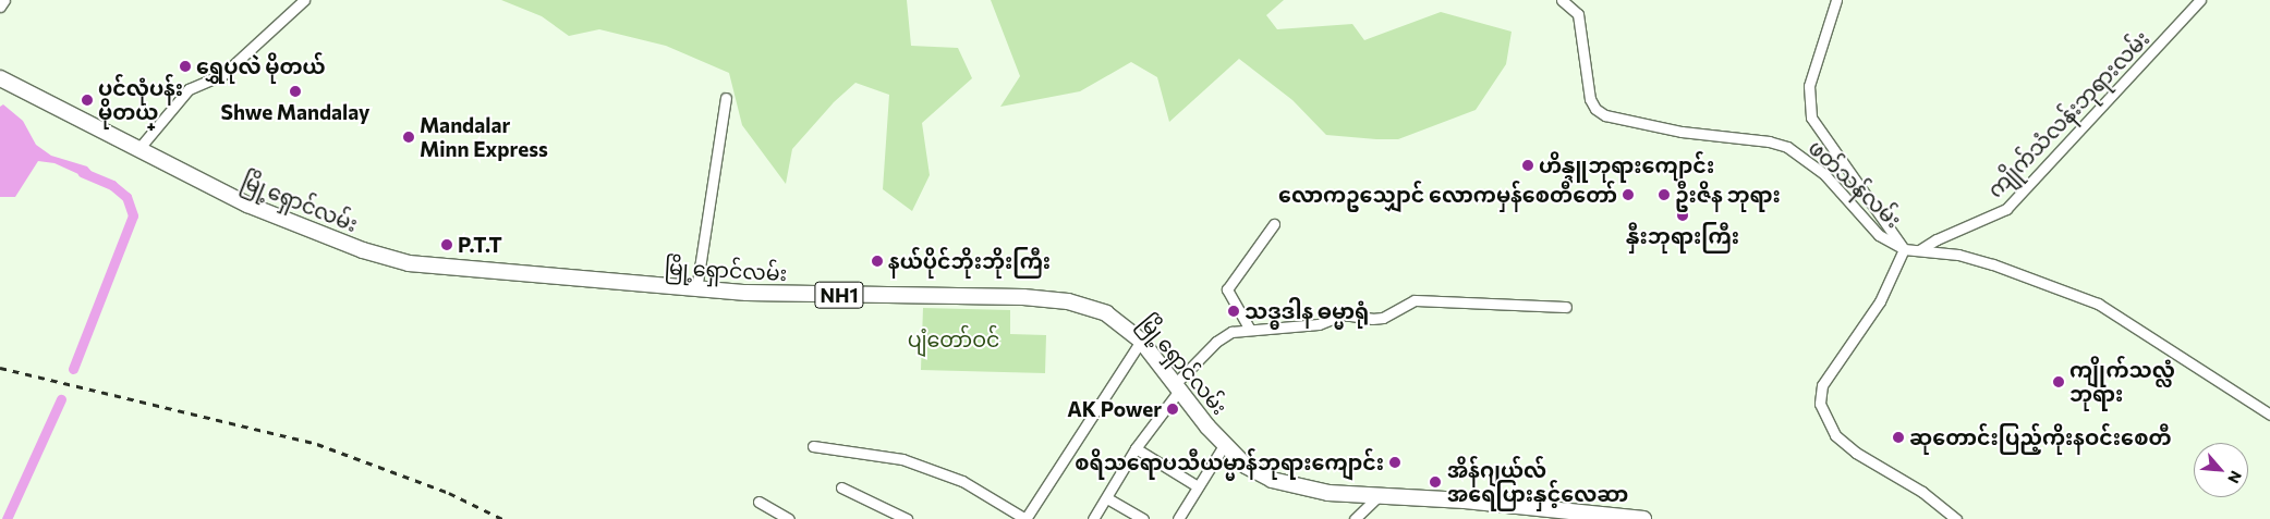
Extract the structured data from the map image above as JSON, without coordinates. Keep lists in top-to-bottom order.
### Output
{
  "streets": {
    "highway": ["မြို့ရှောင်လမ်း", "NH1"],
    "street": ["ကျိုက်သံလန်းဘုရားလမ်း", "ဖတ်သန်လမ်း"]
  },
  "crossings": [
    ["ကျိုက်သံလန်းဘုရားလမ်း", "ဖတ်သန်လမ်း"]
  ],
  "parks": ["ပျံတော်ဝင်"],
  "places": [
    "ရွှေပုလဲ မိုတယ်",
    "Shwe Mandalay",
    "ပင်လုံပန်း မိုတယ္",
    "Mandalar Minn Express",
    "ဟိန္ဒူဘုရားကျောင်း",
    "လောကဥသျှောင် လောကမှန်စေတီတော်",
    "ဦးဇိန ဘုရား",
    "နှီးဘုရားကြီး",
    "P.T.T",
    "နယ်ပိုင်ဘိုးဘိုးကြီး",
    "သဒ္ဓဒါန ဓမ္မာရုံ",
    "ကျိုက်သလ္လံ ဘုရား",
    "AK Power",
    "ဆုတောင်းပြည့်ကိုးနဝင်းစေတီ",
    "စရိသရောပသီယမ္မာန်ဘုရားကျောင်း",
    "အိန်ဂျယ်လ် အရေပြားနှင့်လေဆာ"
  ],
  "north": "bottom right"
}
